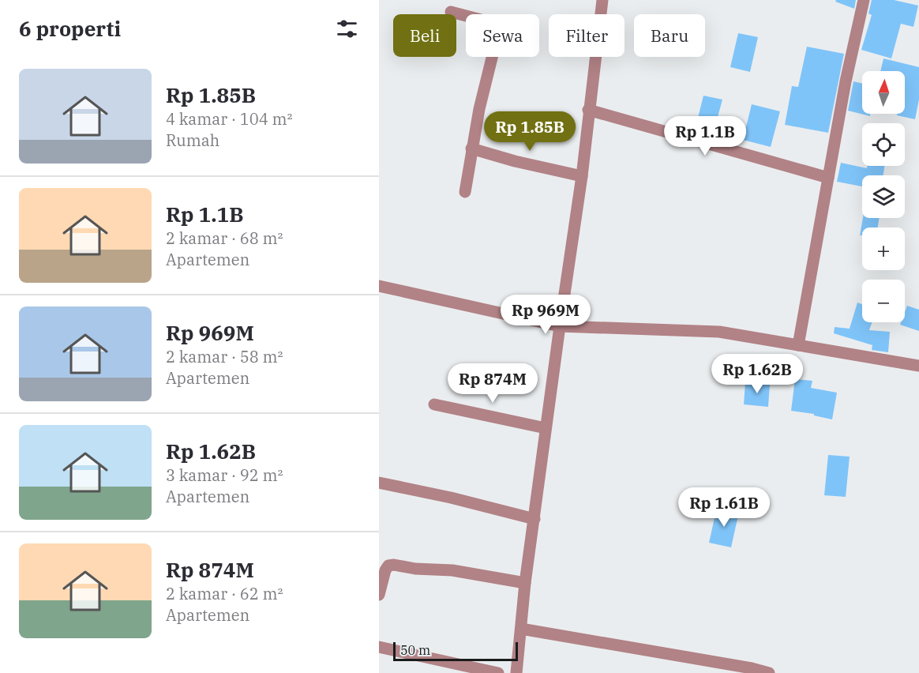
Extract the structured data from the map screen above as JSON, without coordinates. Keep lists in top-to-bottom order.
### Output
{
  "scale_bar": "50 m",
  "north": "top",
  "page": {
    "heading": "6 properti",
    "chip": [
      "Beli",
      "Sewa",
      "Filter",
      "Baru"
    ],
    "list": [
      {
        "name": "Rp 1.85B",
        "note": "4 kamar · 104 m² · Rumah"
      },
      {
        "name": "Rp 1.1B",
        "note": "2 kamar · 68 m² · Apartemen"
      },
      {
        "name": "Rp 969M",
        "note": "2 kamar · 58 m² · Apartemen"
      },
      {
        "name": "Rp 1.62B",
        "note": "3 kamar · 92 m² · Apartemen"
      },
      {
        "name": "Rp 874M",
        "note": "2 kamar · 62 m² · Apartemen"
      }
    ],
    "map_buttons": ["+", "−"],
    "price": [
      "Rp 1.85B",
      "Rp 1.1B",
      "Rp 969M",
      "Rp 1.62B",
      "Rp 874M",
      "Rp 1.61B"
    ],
    "scale": "50 m"
  }
}
